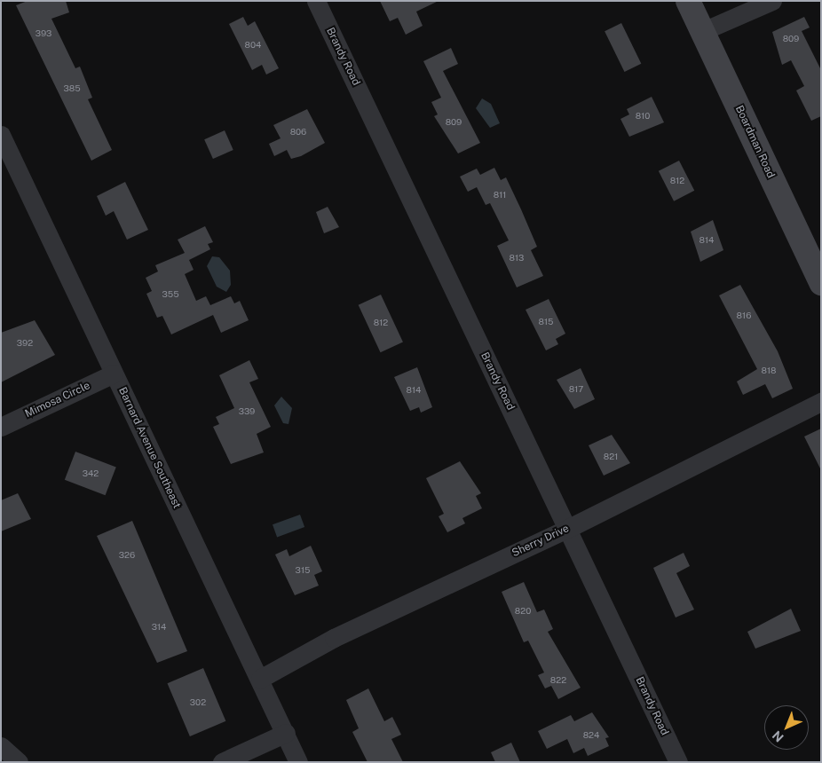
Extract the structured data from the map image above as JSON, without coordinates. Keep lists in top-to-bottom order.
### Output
{
  "streets": {
    "street": [
      "Brandy Road",
      "Boardman Road",
      "Mimosa Circle",
      "Barnard Avenue Southeast",
      "Sherry Drive"
    ]
  },
  "crossings": [
    ["Brandy Road", "Sherry Drive"],
    ["Mimosa Circle", "Barnard Avenue Southeast"],
    ["Barnard Avenue Southeast", "Sherry Drive"]
  ],
  "house_numbers": [
    "393",
    "809",
    "804",
    "385",
    "810",
    "809",
    "806",
    "812",
    "811",
    "814",
    "813",
    "355",
    "816",
    "815",
    "812",
    "392",
    "818",
    "817",
    "814",
    "339",
    "821",
    "342",
    "326",
    "315",
    "820",
    "314",
    "822",
    "302",
    "824"
  ],
  "north": "bottom left"
}
